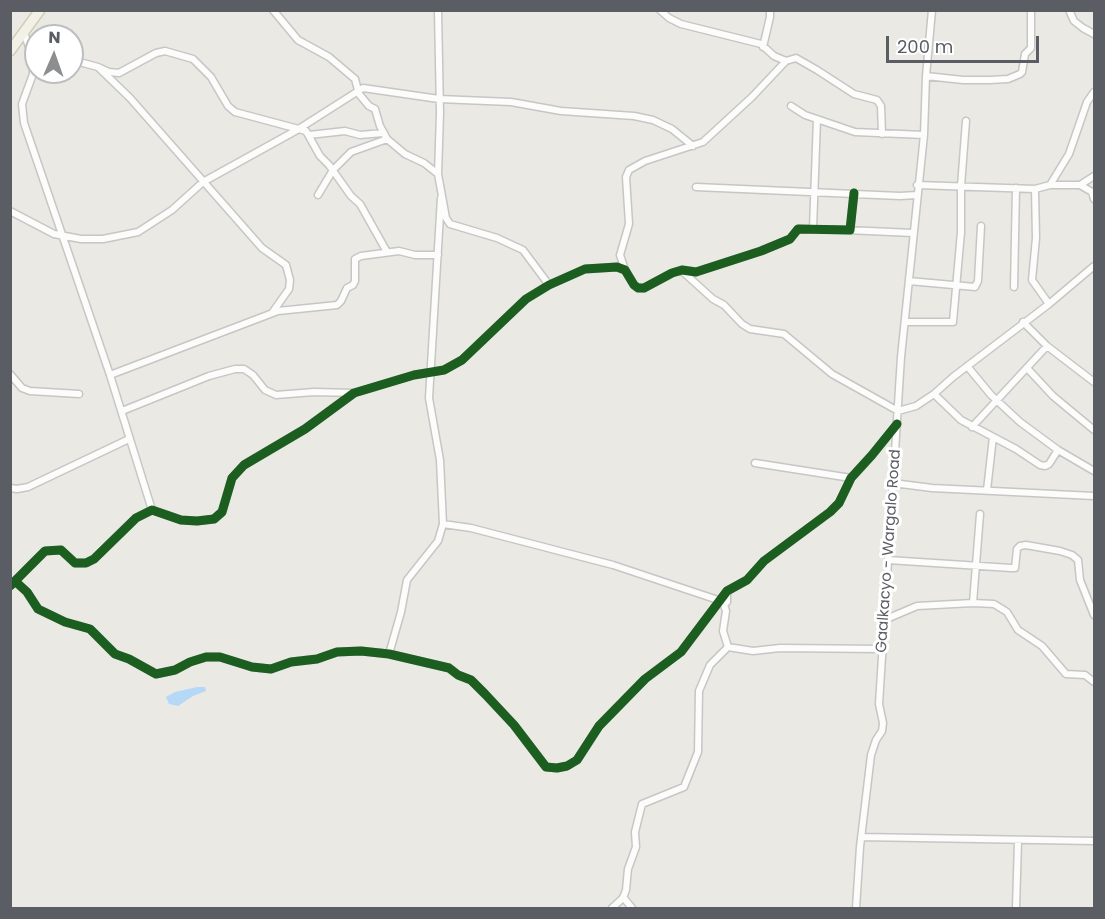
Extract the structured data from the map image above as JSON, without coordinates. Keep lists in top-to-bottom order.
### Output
{
  "streets": {
    "street": ["Gaalkacyo - Wargalo Road"]
  },
  "scale_bar": "200 m",
  "north": "top"
}
